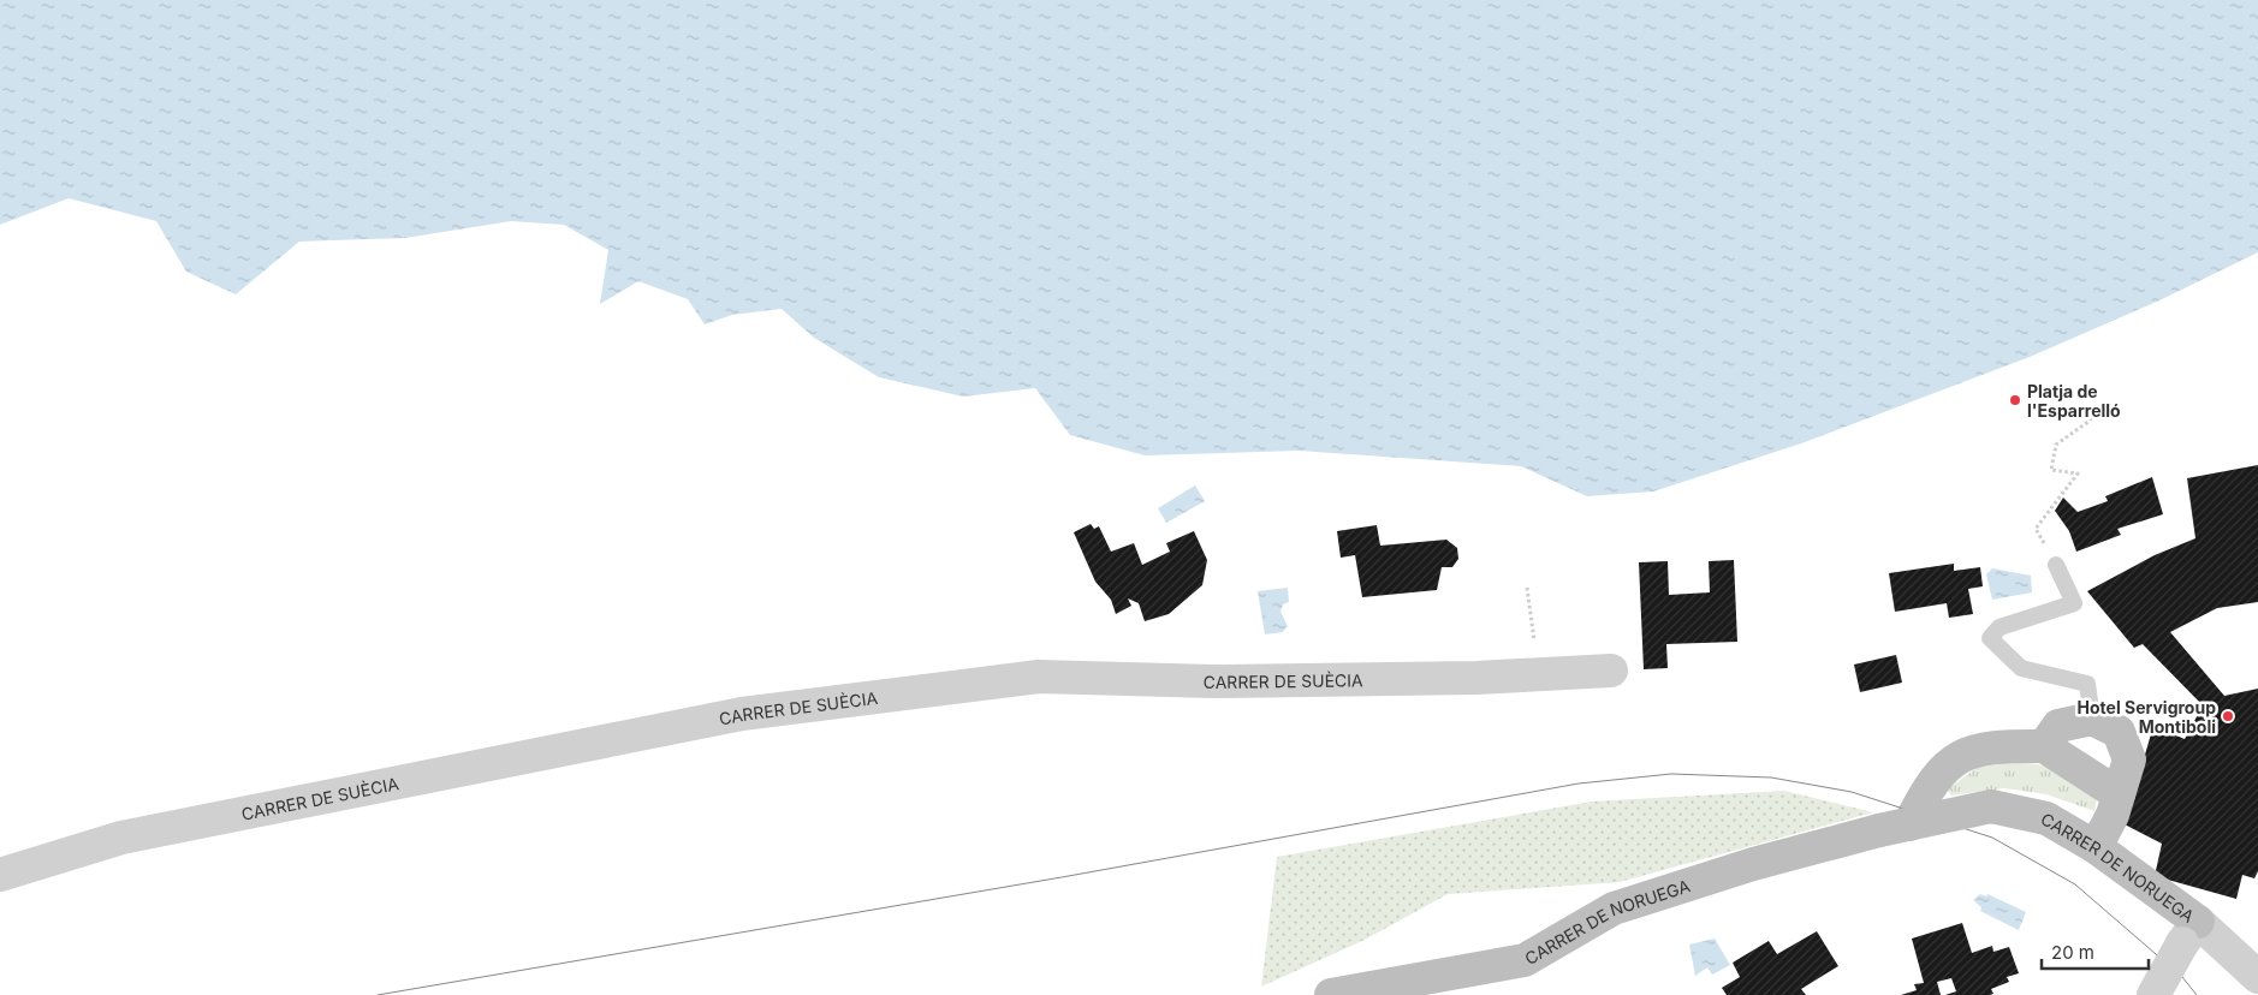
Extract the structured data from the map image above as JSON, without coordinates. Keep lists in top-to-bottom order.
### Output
{
  "streets": {
    "street": ["CARRER DE SUÈCIA", "CARRER DE NORUEGA"]
  },
  "places": ["Platja de l'Esparrelló", "Hotel Servigroup Montiboli"],
  "scale_bar": "20 m"
}
